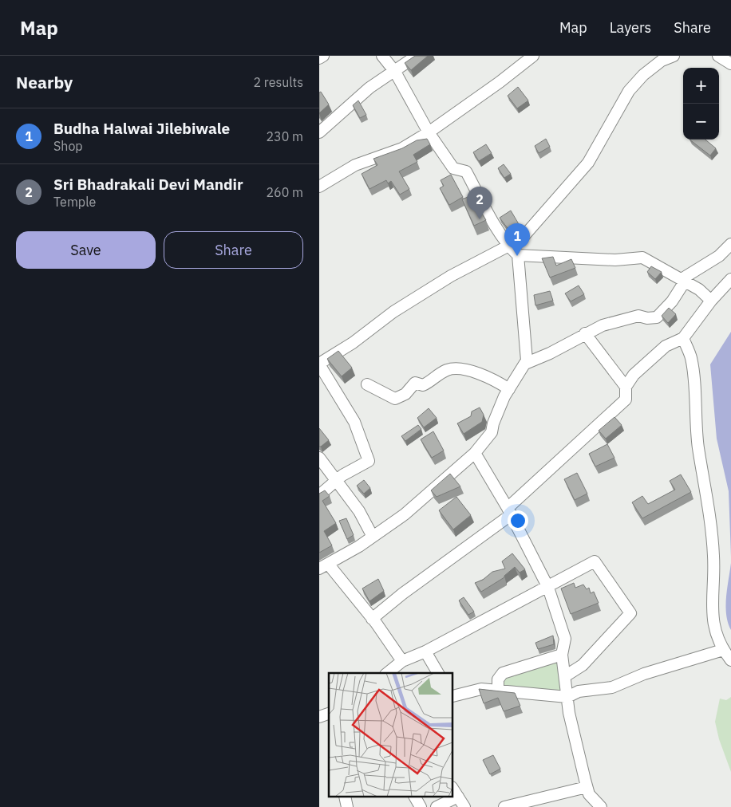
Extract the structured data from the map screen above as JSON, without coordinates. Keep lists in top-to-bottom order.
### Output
{
  "page": {
    "header": "Map",
    "nav": ["Map", "Layers", "Share"],
    "heading": ["Nearby", "2 results"],
    "map_buttons": ["+", "−"],
    "list": [
      {
        "mark": "1",
        "name": "Budha Halwai Jilebiwale",
        "note": "Shop",
        "value": "230 m"
      },
      {
        "mark": "2",
        "name": "Sri Bhadrakali Devi Mandir",
        "note": "Temple",
        "value": "260 m"
      }
    ],
    "pins": ["2", "1"],
    "buttons": ["Save", "Share"]
  }
}
